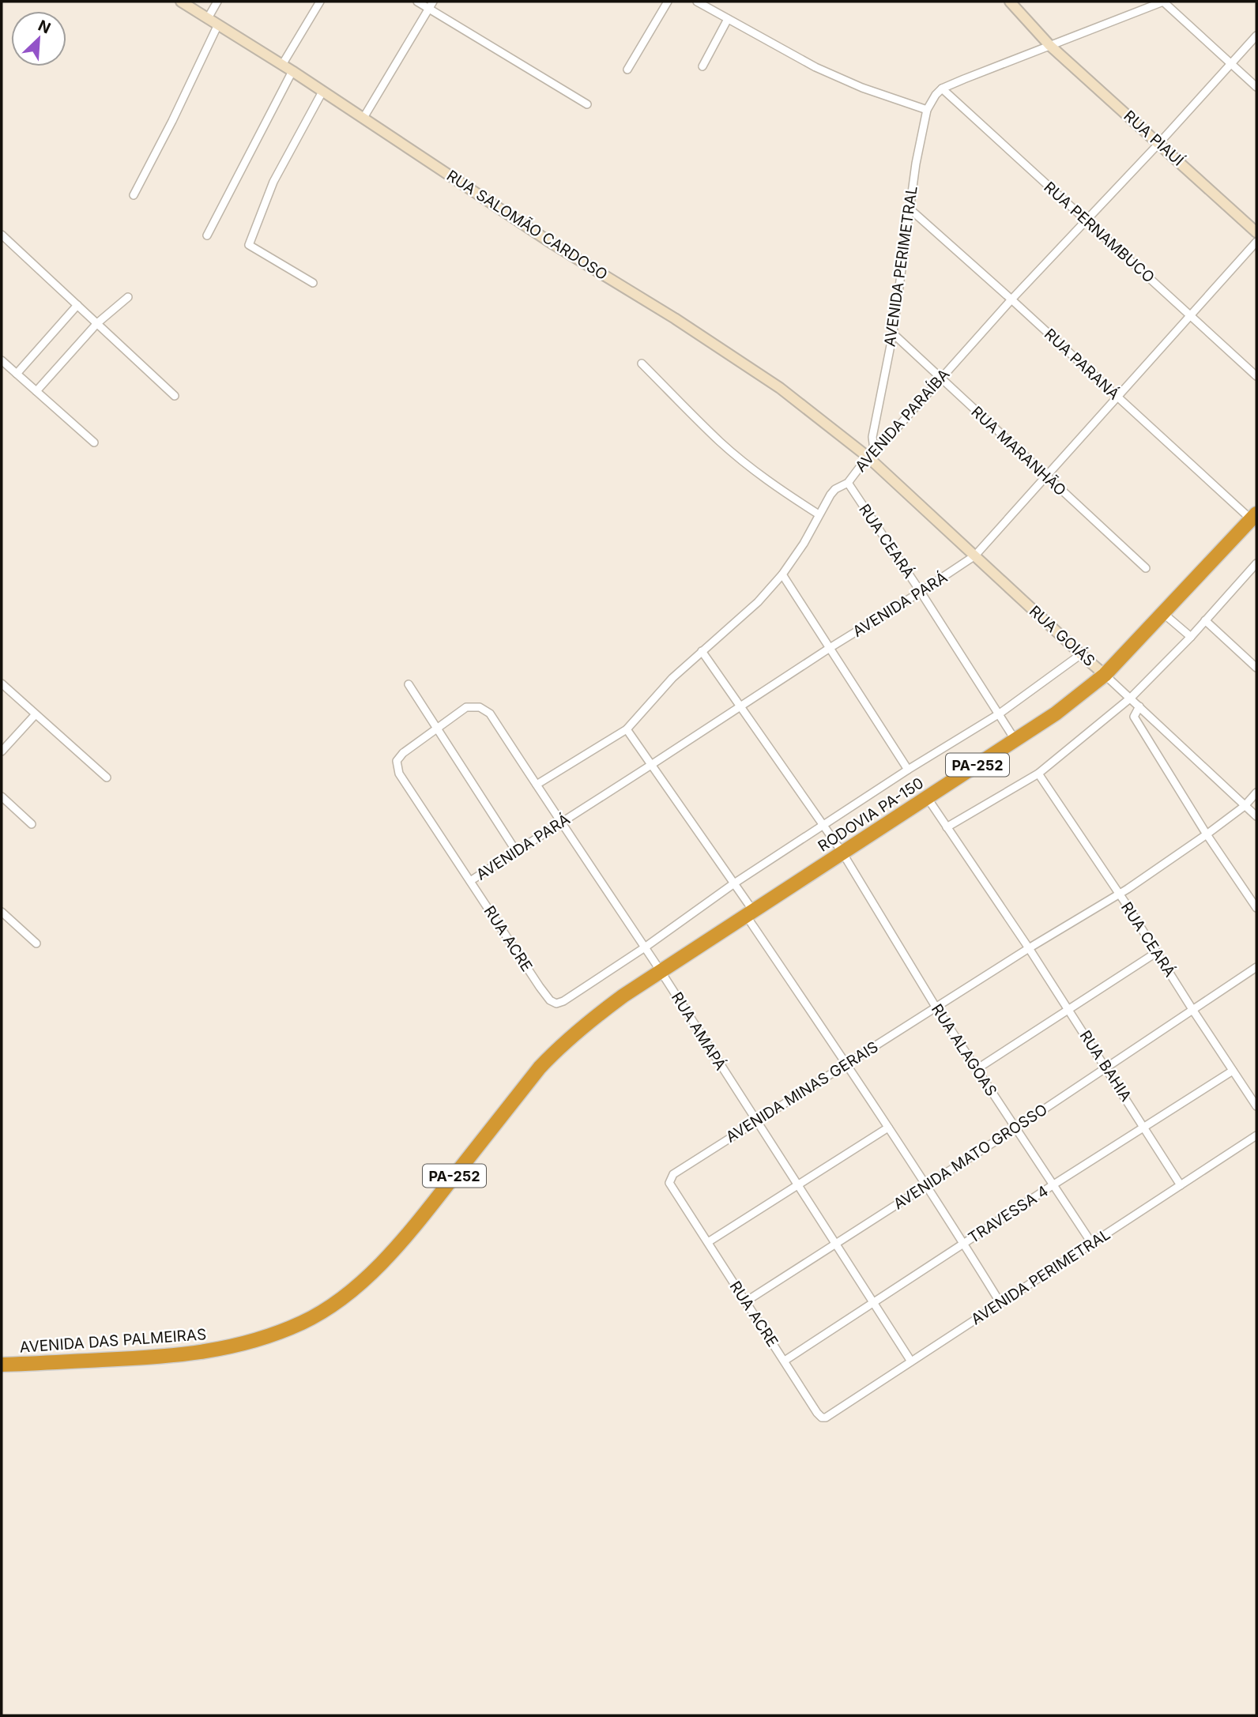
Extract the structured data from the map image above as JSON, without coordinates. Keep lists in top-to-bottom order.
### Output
{
  "streets": {
    "highway": ["PA-252", "RODOVIA PA-150", "AVENIDA DAS PALMEIRAS"],
    "street": [
      "RUA PIAUÍ",
      "RUA SALOMÃO CARDOSO",
      "RUA PERNAMBUCO",
      "AVENIDA PERIMETRAL",
      "RUA PARANÁ",
      "AVENIDA PARAÍBA",
      "RUA MARANHÃO",
      "RUA CEARÁ",
      "AVENIDA PARÁ",
      "RUA GOIÁS",
      "RUA ACRE",
      "RUA AMAPÁ",
      "RUA ALAGOAS",
      "RUA BAHIA",
      "AVENIDA MINAS GERAIS",
      "AVENIDA MATO GROSSO",
      "TRAVESSA 4"
    ]
  },
  "crossings": [
    ["RUA PIAUÍ", "AVENIDA PARAÍBA"],
    ["RUA SALOMÃO CARDOSO", "AVENIDA PERIMETRAL"],
    ["RUA SALOMÃO CARDOSO", "AVENIDA PARAÍBA"],
    ["RUA SALOMÃO CARDOSO", "RUA GOIÁS"],
    ["RUA PERNAMBUCO", "AVENIDA PERIMETRAL"],
    ["RUA PERNAMBUCO", "AVENIDA PARAÍBA"],
    ["RUA PERNAMBUCO", "AVENIDA PARÁ"],
    ["AVENIDA PERIMETRAL", "RUA PARANÁ"],
    ["AVENIDA PERIMETRAL", "AVENIDA PARAÍBA"],
    ["AVENIDA PERIMETRAL", "RUA MARANHÃO"],
    ["AVENIDA PERIMETRAL", "RUA GOIÁS"],
    ["AVENIDA PERIMETRAL", "RUA ACRE"],
    ["AVENIDA PERIMETRAL", "RUA AMAPÁ"],
    ["AVENIDA PERIMETRAL", "RUA ALAGOAS"],
    ["AVENIDA PERIMETRAL", "RUA BAHIA"],
    ["RUA PARANÁ", "AVENIDA PARAÍBA"],
    ["RUA PARANÁ", "AVENIDA PARÁ"],
    ["RUA PARANÁ", "RODOVIA PA-150"],
    ["AVENIDA PARAÍBA", "RUA MARANHÃO"],
    ["AVENIDA PARAÍBA", "RUA CEARÁ"],
    ["AVENIDA PARAÍBA", "RUA GOIÁS"],
    ["AVENIDA PARAÍBA", "RUA AMAPÁ"],
    ["RUA MARANHÃO", "AVENIDA PARÁ"],
    ["RUA CEARÁ", "AVENIDA PARÁ"],
    ["RUA CEARÁ", "RODOVIA PA-150"],
    ["RUA CEARÁ", "AVENIDA MATO GROSSO"],
    ["RUA CEARÁ", "TRAVESSA 4"],
    ["AVENIDA PARÁ", "RUA GOIÁS"],
    ["AVENIDA PARÁ", "RUA ACRE"],
    ["AVENIDA PARÁ", "RUA AMAPÁ"],
    ["RUA GOIÁS", "RODOVIA PA-150"],
    ["RODOVIA PA-150", "RUA AMAPÁ"],
    ["RODOVIA PA-150", "RUA ALAGOAS"],
    ["RODOVIA PA-150", "RUA BAHIA"],
    ["RODOVIA PA-150", "AVENIDA DAS PALMEIRAS"],
    ["RUA ACRE", "RUA AMAPÁ"],
    ["RUA ACRE", "AVENIDA MINAS GERAIS"],
    ["RUA ACRE", "AVENIDA MATO GROSSO"],
    ["RUA ACRE", "TRAVESSA 4"],
    ["RUA AMAPÁ", "AVENIDA MINAS GERAIS"],
    ["RUA AMAPÁ", "AVENIDA MATO GROSSO"],
    ["RUA AMAPÁ", "TRAVESSA 4"],
    ["RUA AMAPÁ", "AVENIDA DAS PALMEIRAS"],
    ["RUA ALAGOAS", "AVENIDA MINAS GERAIS"],
    ["RUA ALAGOAS", "AVENIDA MATO GROSSO"],
    ["RUA ALAGOAS", "TRAVESSA 4"],
    ["RUA BAHIA", "AVENIDA MATO GROSSO"],
    ["RUA BAHIA", "TRAVESSA 4"]
  ],
  "north": "top right"
}
